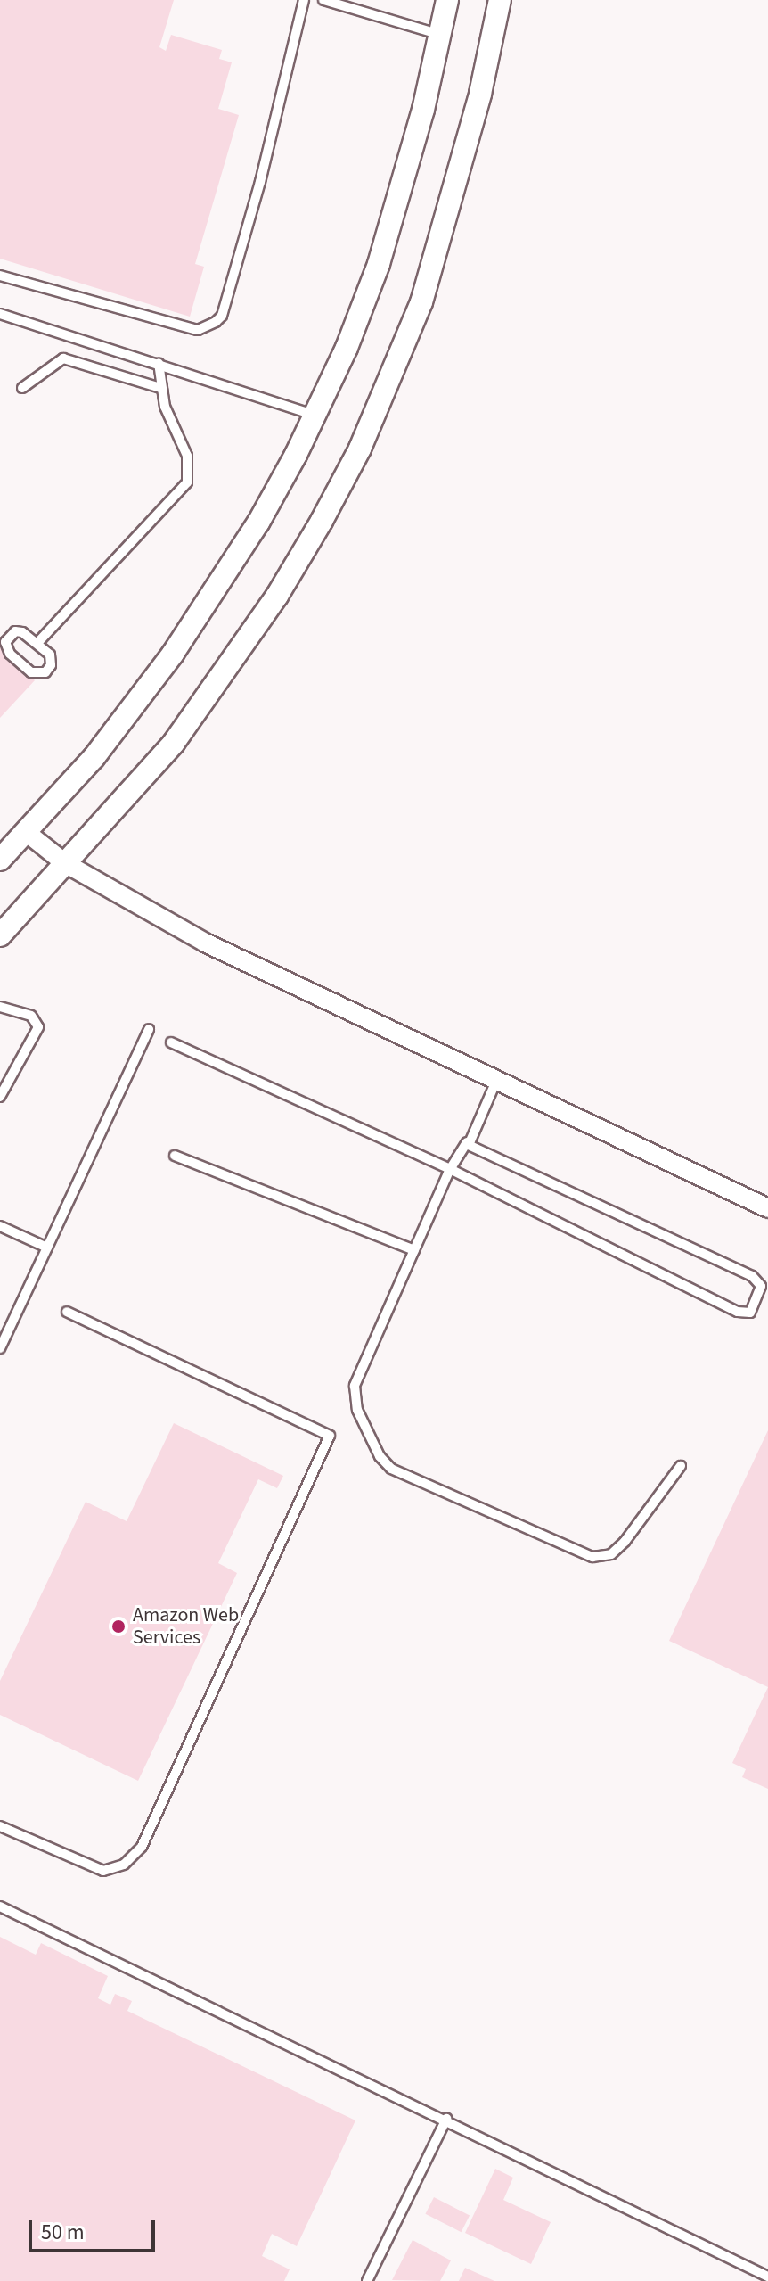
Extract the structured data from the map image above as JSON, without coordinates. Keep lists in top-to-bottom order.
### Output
{
  "places": ["Amazon Web Services"],
  "scale_bar": "50 m"
}
